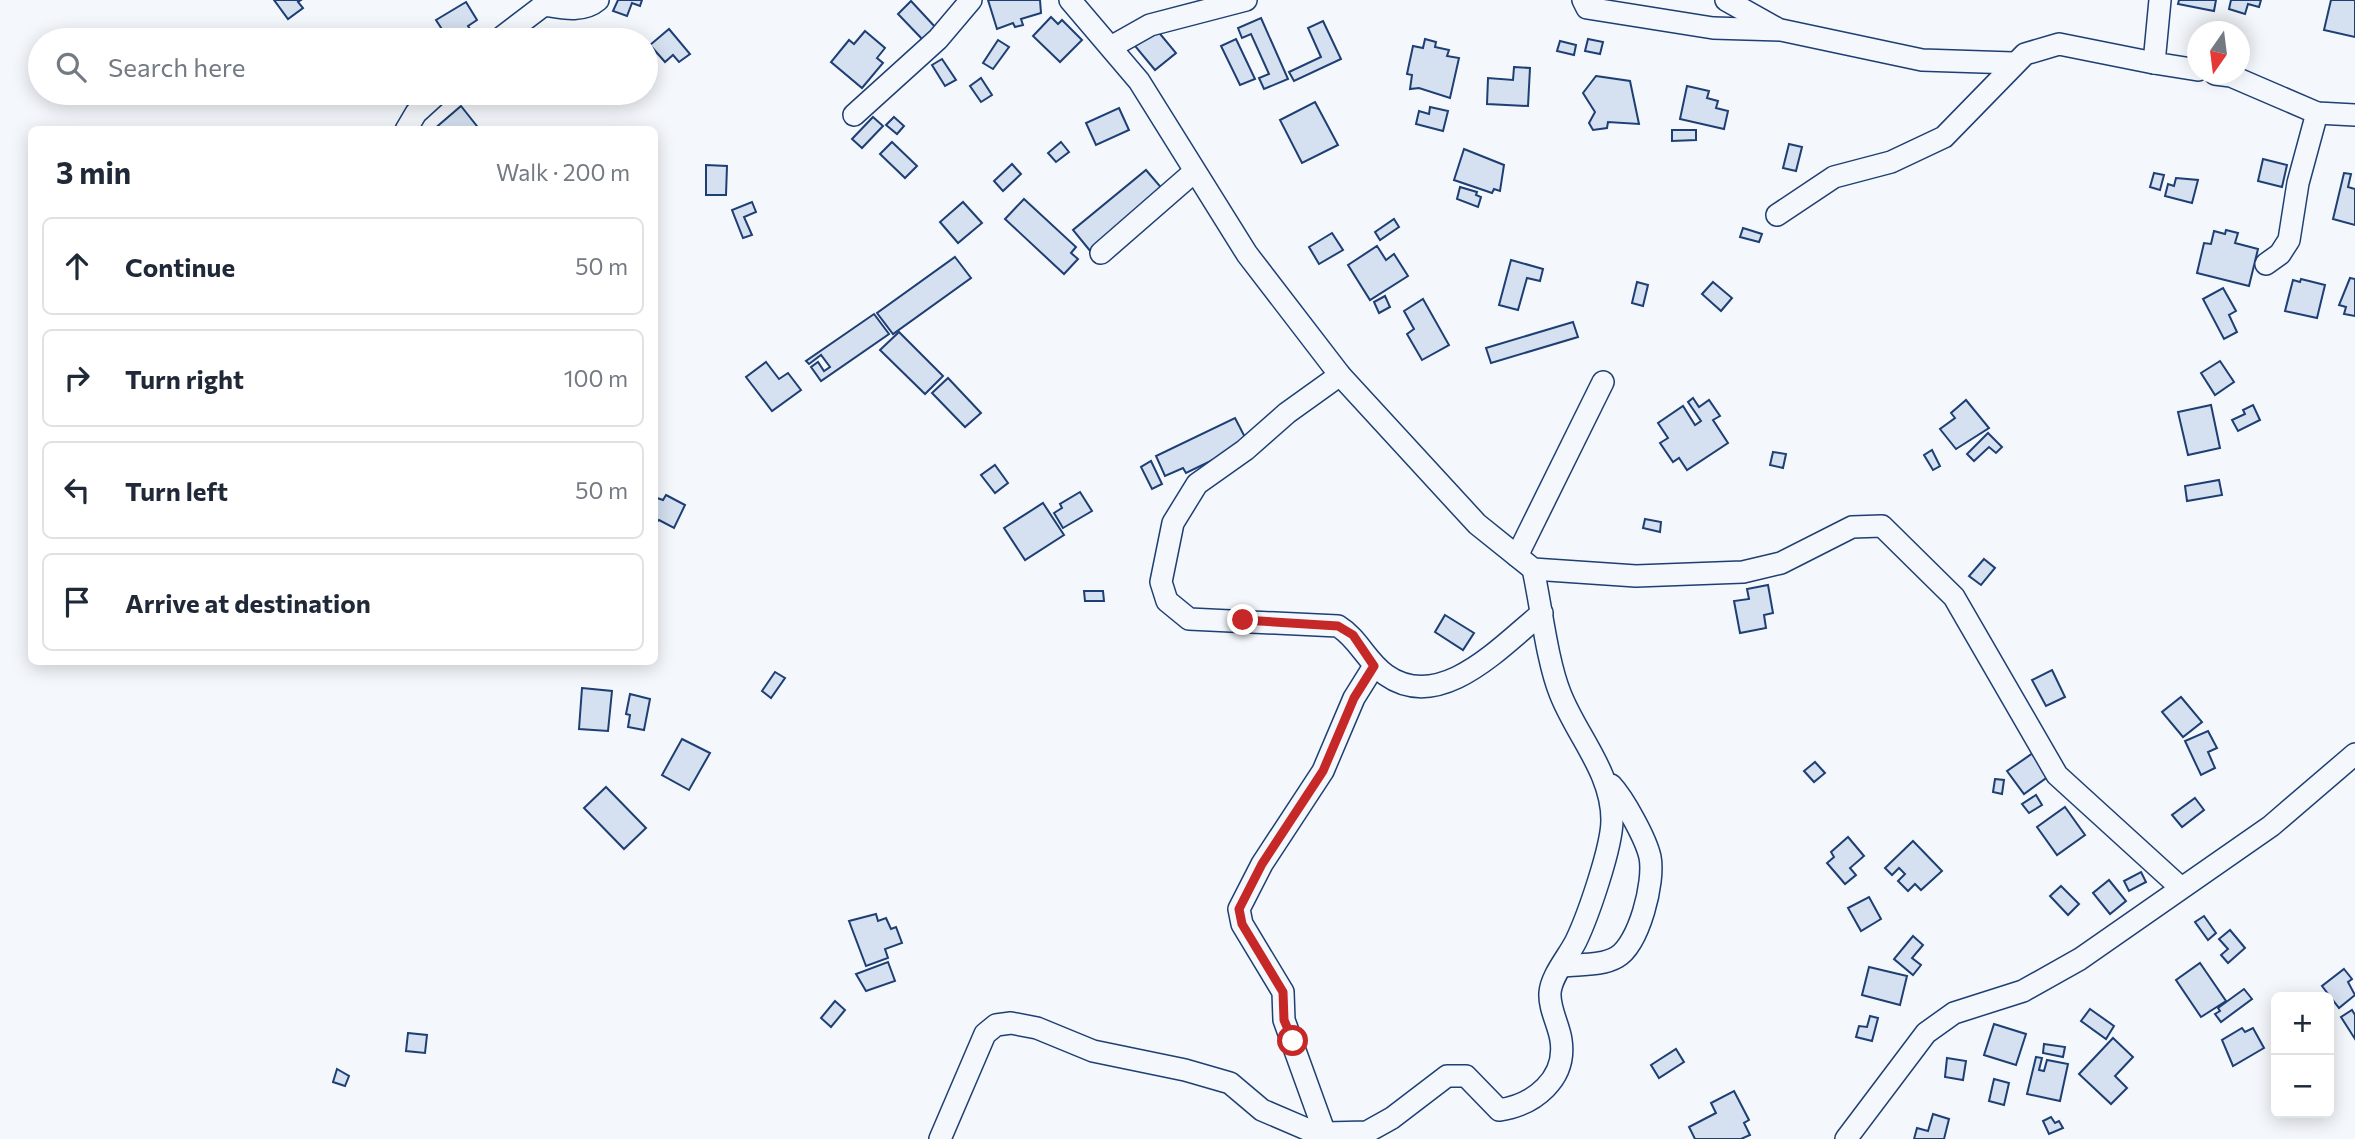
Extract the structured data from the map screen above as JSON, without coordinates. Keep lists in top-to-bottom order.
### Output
{
  "north": "bottom",
  "page": {
    "search": "Search here",
    "heading": ["3 min", "Walk · 200 m"],
    "list": [
      ["Continue", "50 m"],
      ["Turn right", "100 m"],
      ["Turn left", "50 m"],
      "Arrive at destination"
    ],
    "map_buttons": ["+", "−"]
  }
}
